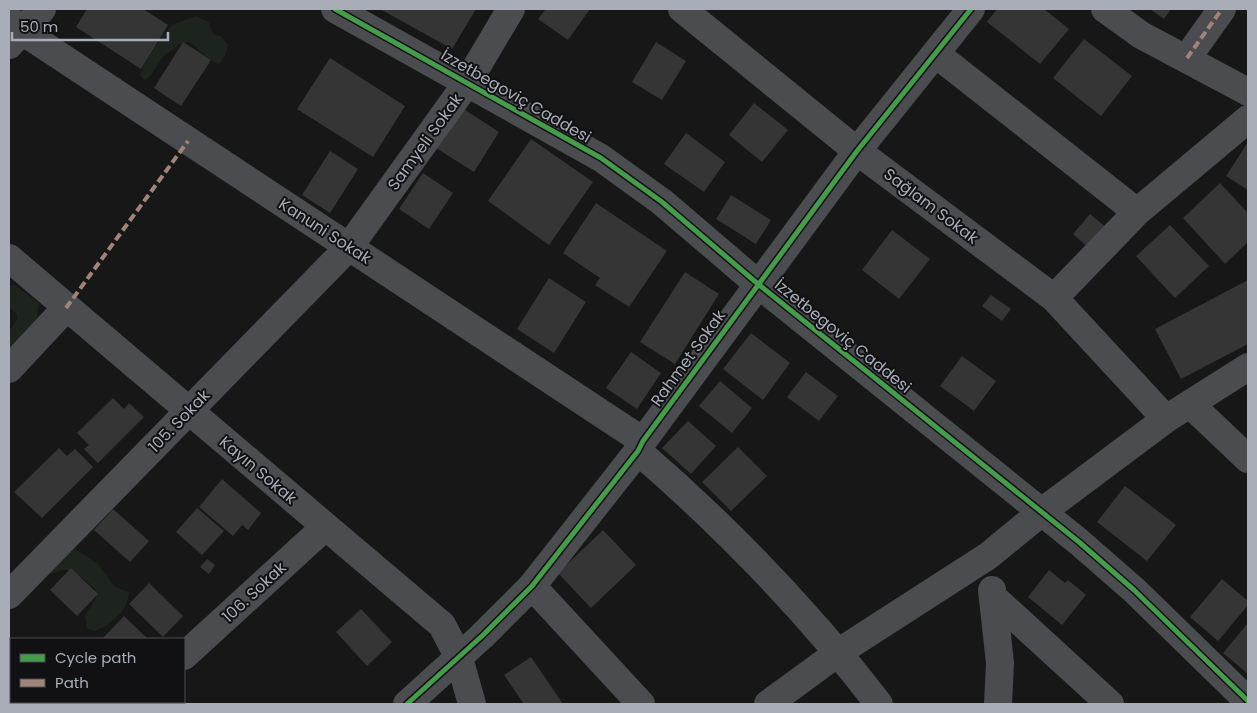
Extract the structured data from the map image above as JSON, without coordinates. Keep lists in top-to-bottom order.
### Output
{
  "streets": {
    "street": [
      "İzzetbegoviç Caddesi",
      "Samyeli Sokak",
      "Sağlam Sokak",
      "Kanuni Sokak",
      "Rahmet Sokak",
      "105. Sokak",
      "Kayın Sokak",
      "106. Sokak"
    ]
  },
  "crossings": [
    ["İzzetbegoviç Caddesi", "Samyeli Sokak"],
    ["İzzetbegoviç Caddesi", "Rahmet Sokak"],
    ["Samyeli Sokak", "Kanuni Sokak"],
    ["Samyeli Sokak", "105. Sokak"],
    ["Sağlam Sokak", "Rahmet Sokak"],
    ["Kanuni Sokak", "Rahmet Sokak"],
    ["Kanuni Sokak", "105. Sokak"],
    ["Rahmet Sokak", "Kayın Sokak"],
    ["105. Sokak", "Kayın Sokak"],
    ["Kayın Sokak", "106. Sokak"]
  ],
  "legend": ["Cycle path", "Path"],
  "scale_bar": "50 m"
}
